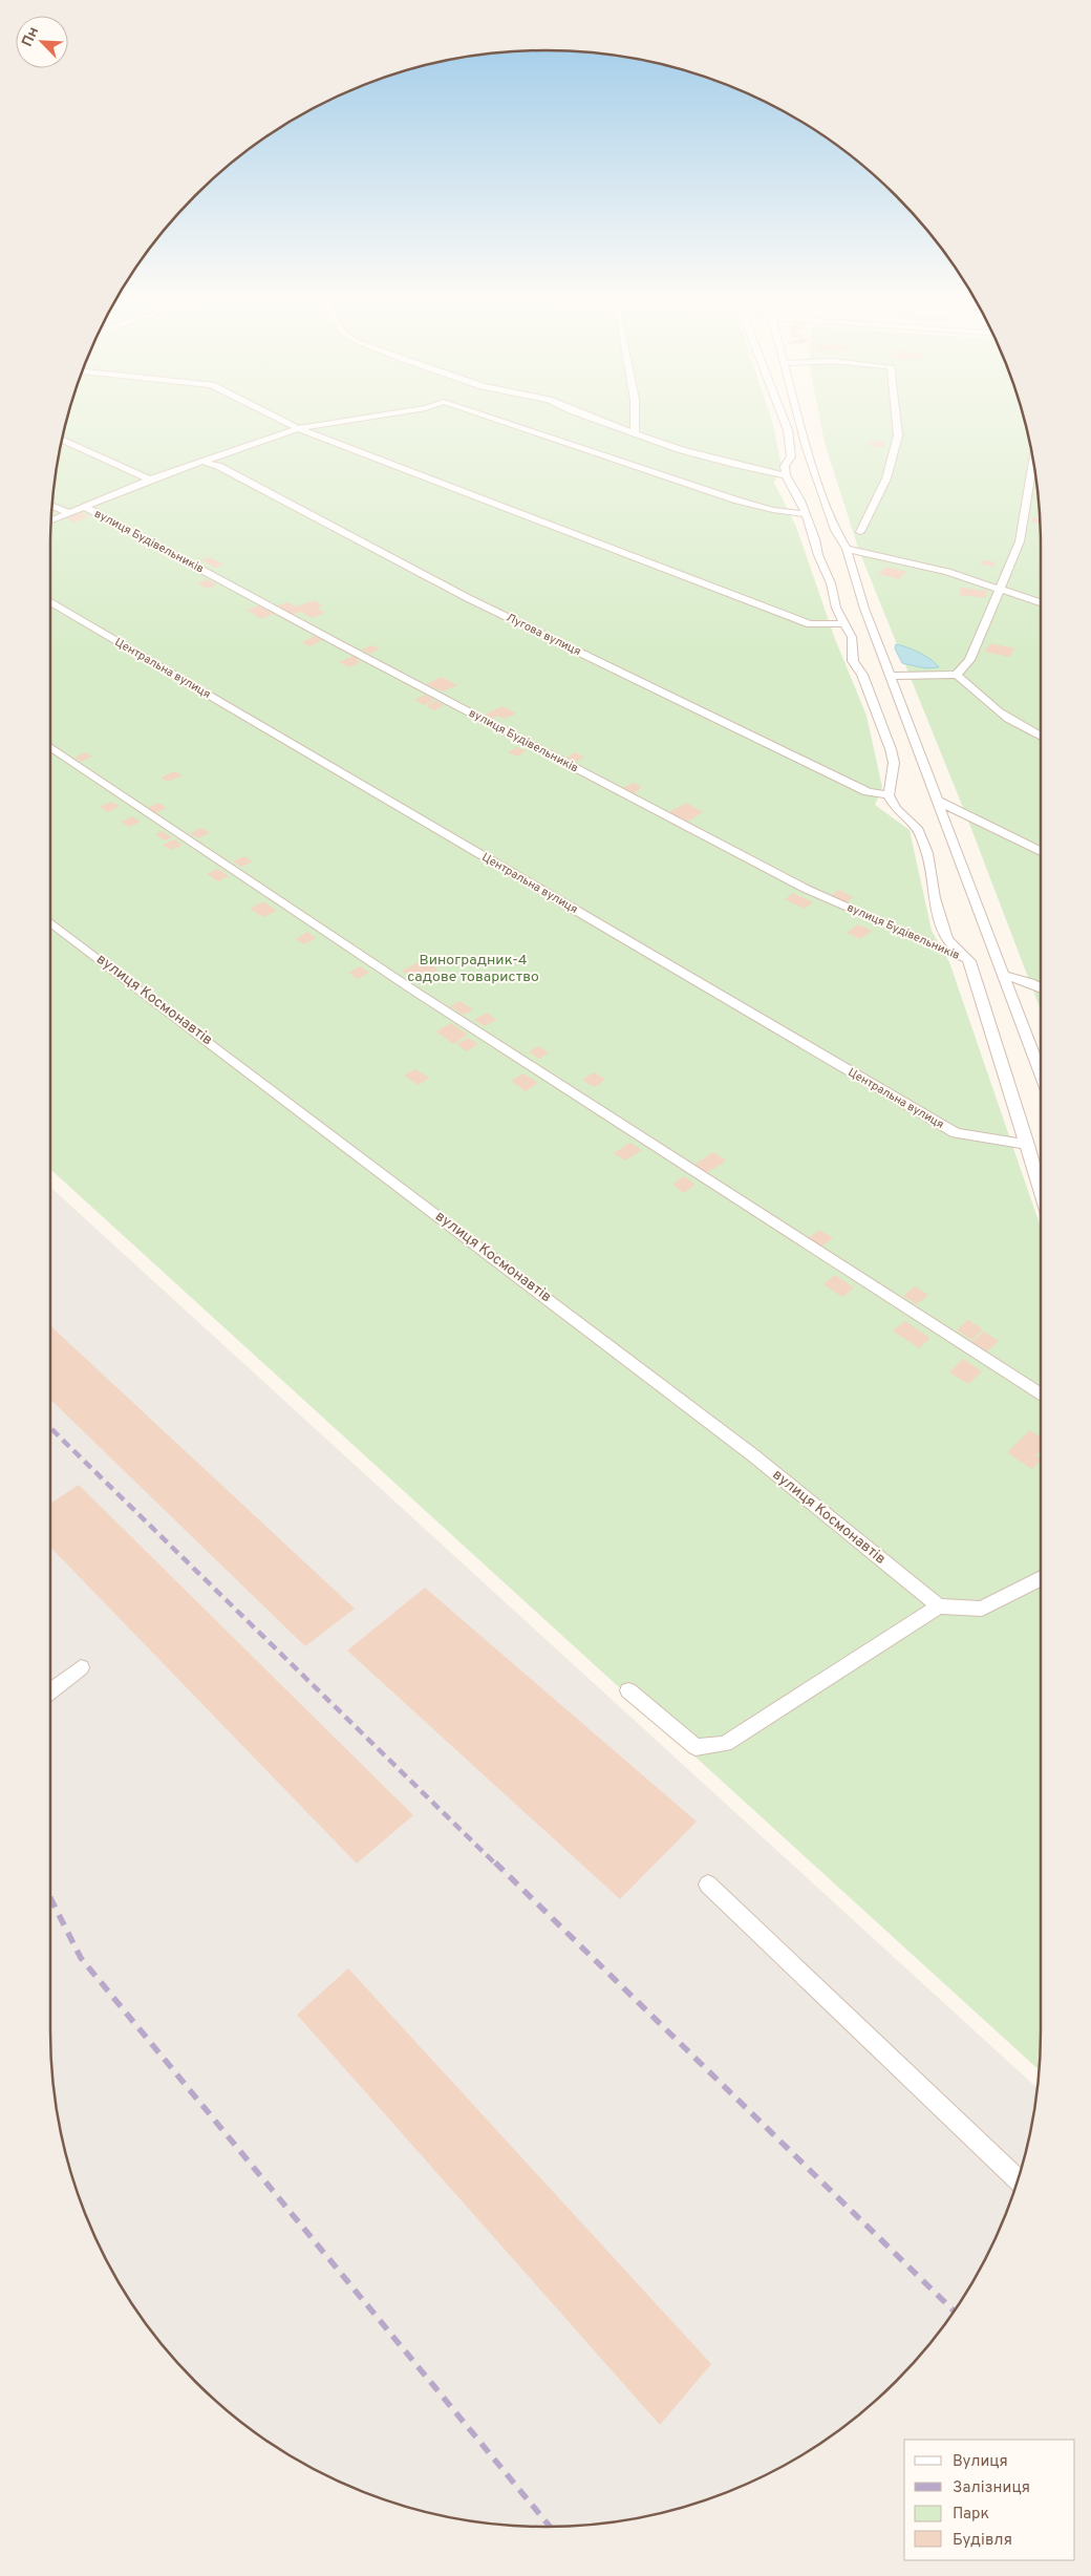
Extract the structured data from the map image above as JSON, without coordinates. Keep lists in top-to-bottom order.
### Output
{
  "streets": {
    "lane": [
      "вулиця Будівельників",
      "Лугова вулиця",
      "Центральна вулиця",
      "вулиця Космонавтів"
    ]
  },
  "parks": ["Виноградник-4 садове товариство"],
  "legend": [
    "Вулиця",
    "Залізниця",
    "Парк",
    "Будівля"
  ],
  "north": "top left"
}
